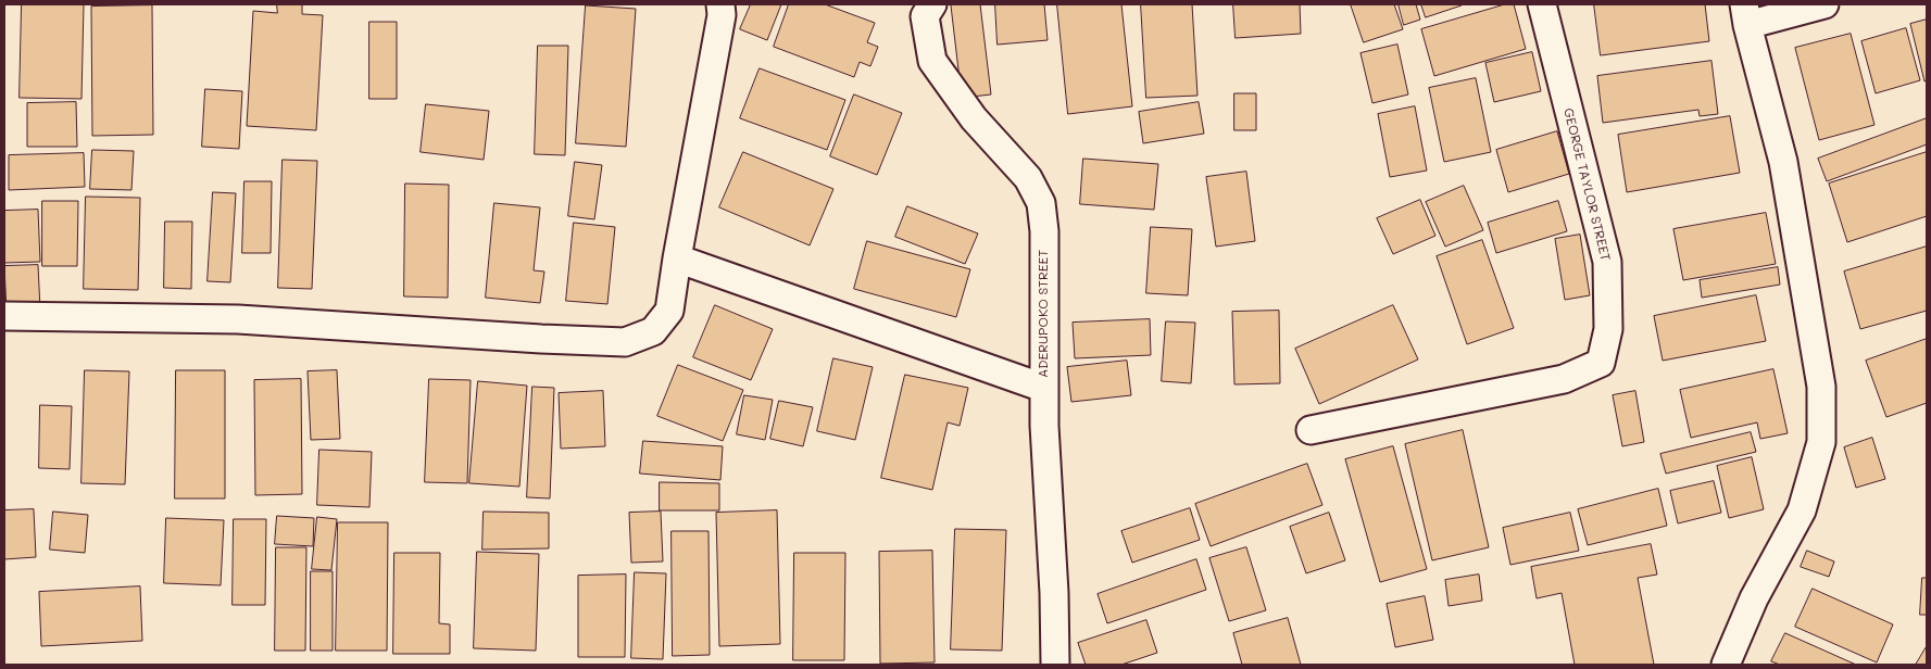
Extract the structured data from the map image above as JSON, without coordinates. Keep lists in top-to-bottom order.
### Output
{
  "streets": {
    "street": ["GEORGE TAYLOR STREET", "ADERUPOKO STREET"]
  }
}
